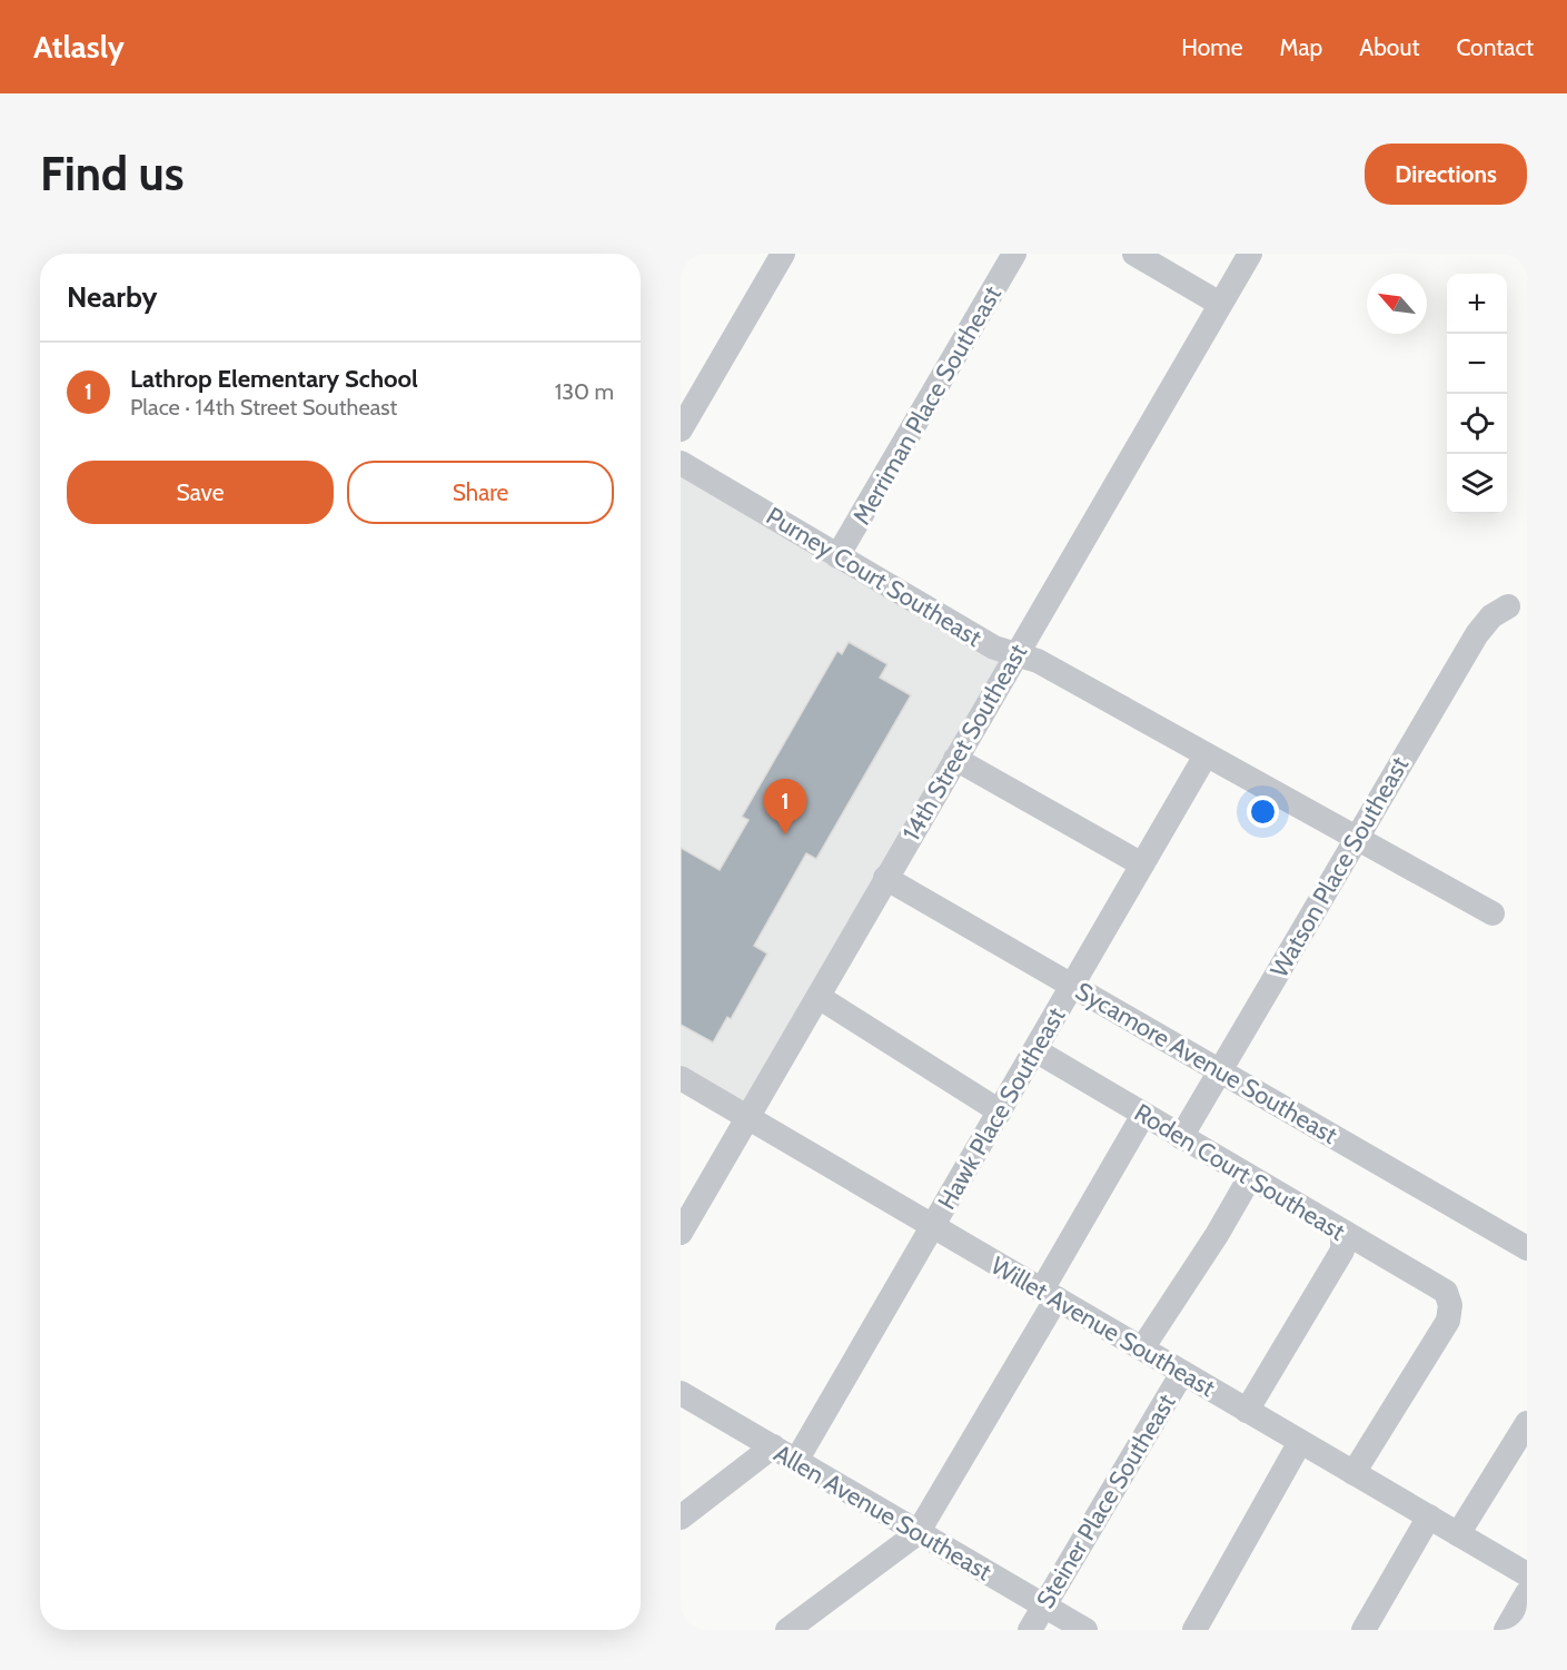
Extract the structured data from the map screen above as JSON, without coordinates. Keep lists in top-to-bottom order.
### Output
{
  "streets": {
    "street": [
      "Merriman Place Southeast",
      "Purney Court Southeast",
      "14th Street Southeast",
      "Watson Place Southeast",
      "Sycamore Avenue Southeast",
      "Hawk Place Southeast",
      "Roden Court Southeast",
      "Willet Avenue Southeast",
      "Steiner Place Southeast",
      "Allen Avenue Southeast"
    ]
  },
  "crossings": [
    ["Merriman Place Southeast", "Purney Court Southeast"],
    ["Purney Court Southeast", "14th Street Southeast"],
    ["Purney Court Southeast", "Watson Place Southeast"],
    ["Purney Court Southeast", "Hawk Place Southeast"],
    ["14th Street Southeast", "Sycamore Avenue Southeast"],
    ["14th Street Southeast", "Willet Avenue Southeast"],
    ["Watson Place Southeast", "Sycamore Avenue Southeast"],
    ["Watson Place Southeast", "Roden Court Southeast"],
    ["Sycamore Avenue Southeast", "Hawk Place Southeast"],
    ["Hawk Place Southeast", "Roden Court Southeast"],
    ["Hawk Place Southeast", "Willet Avenue Southeast"],
    ["Hawk Place Southeast", "Allen Avenue Southeast"],
    ["Roden Court Southeast", "Willet Avenue Southeast"],
    ["Willet Avenue Southeast", "Steiner Place Southeast"],
    ["Steiner Place Southeast", "Allen Avenue Southeast"]
  ],
  "north": "top left",
  "page": {
    "header": "Atlasly",
    "nav": [
      "Home",
      "Map",
      "About",
      "Contact"
    ],
    "buttons": [
      "Directions",
      ["Save", "Share"]
    ],
    "title": "Find us",
    "heading": "Nearby",
    "map_buttons": ["+", "−"],
    "list": [
      {
        "mark": "1",
        "name": "Lathrop Elementary School",
        "note": "Place · 14th Street Southeast",
        "value": "130 m"
      }
    ],
    "pins": "1"
  }
}
